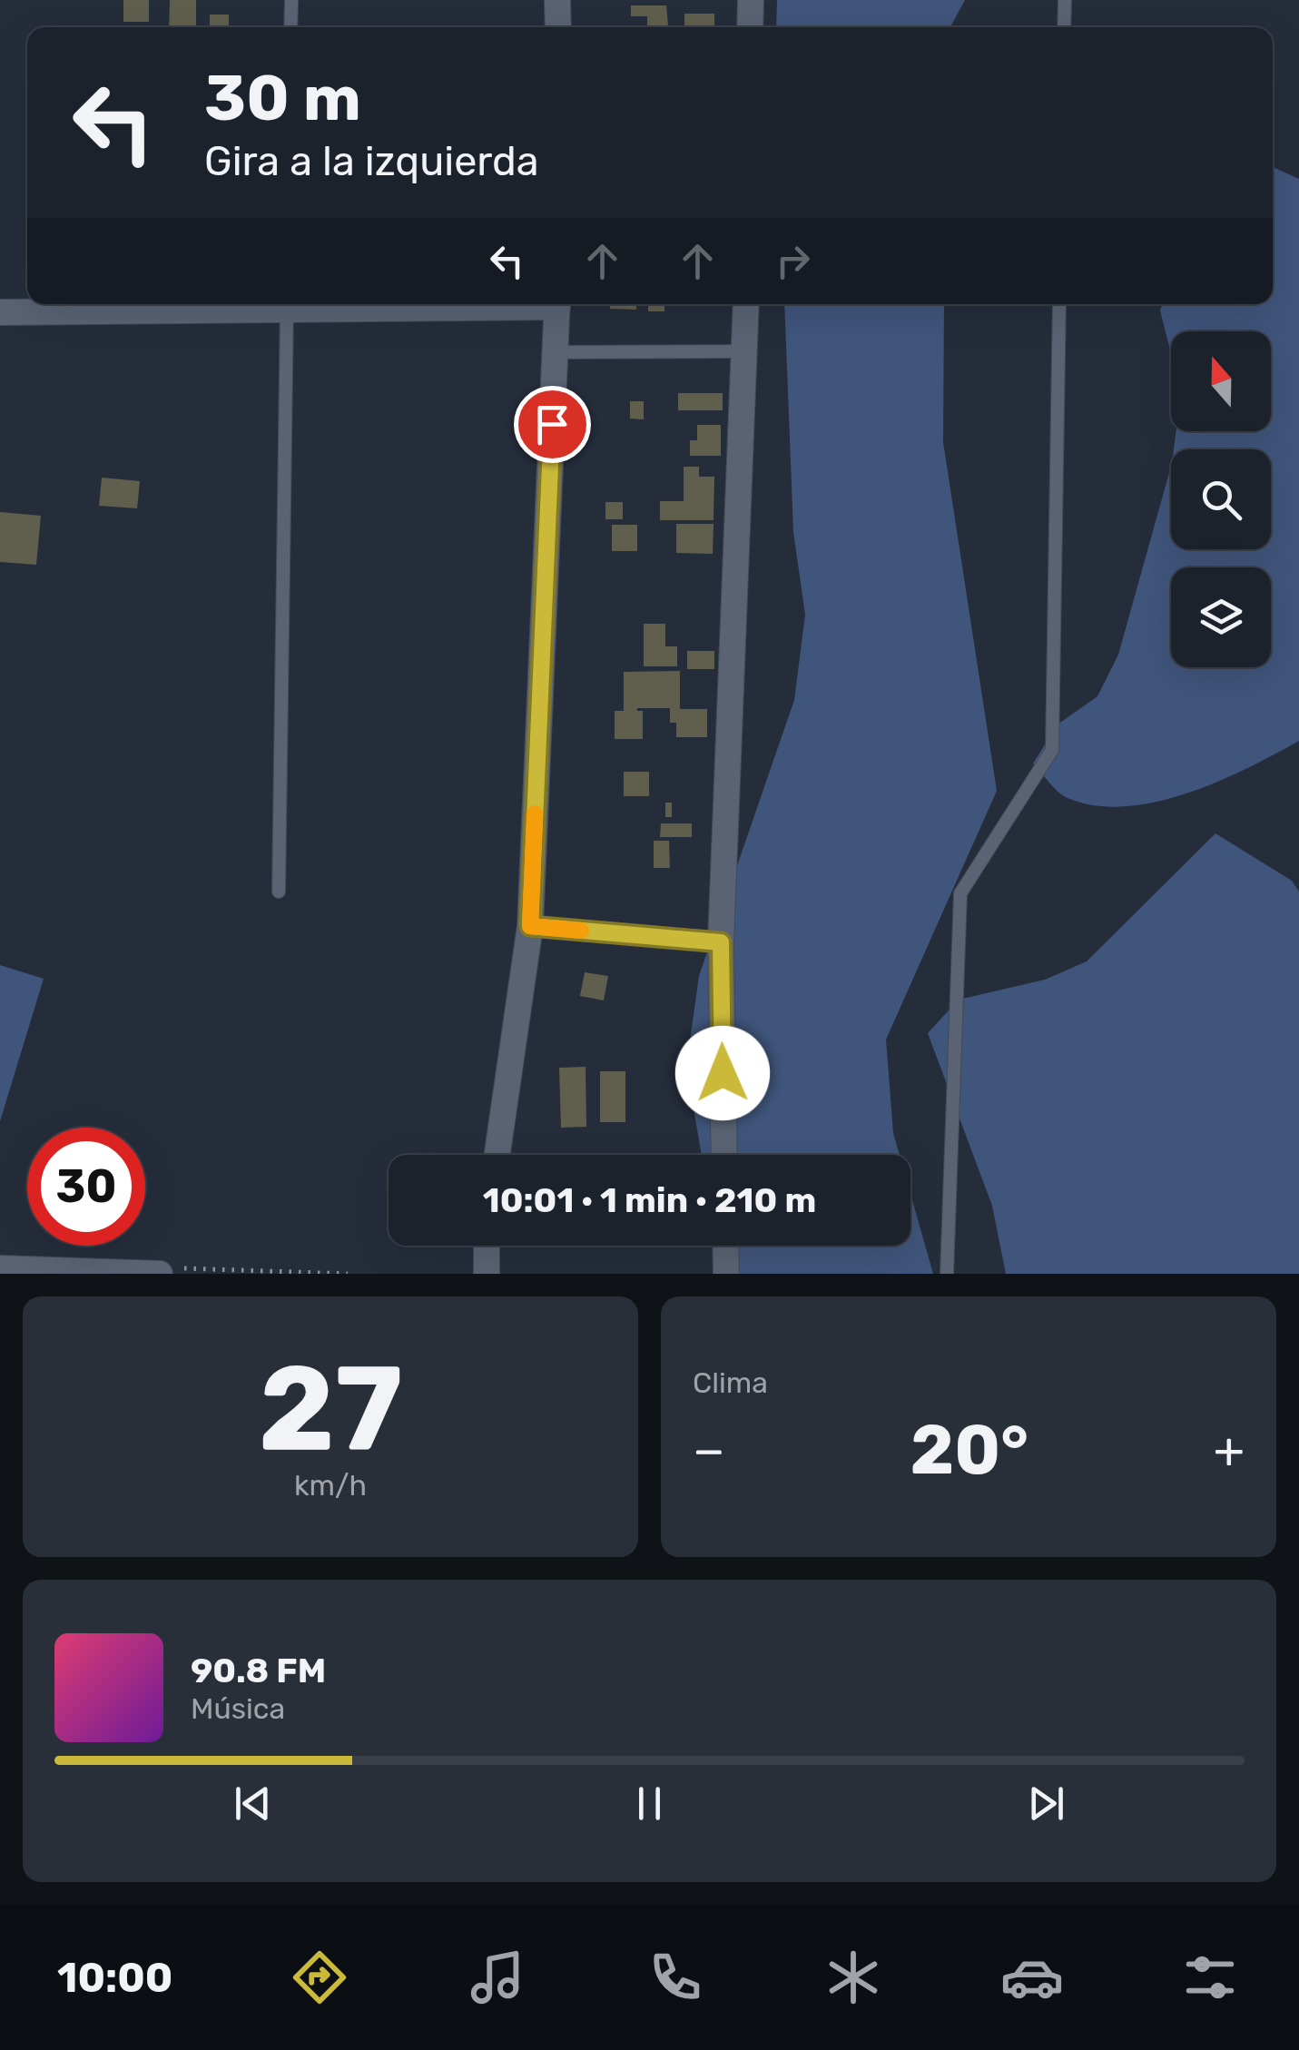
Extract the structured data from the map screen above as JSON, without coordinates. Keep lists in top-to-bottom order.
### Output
{
  "north": "top",
  "page": {
    "turn": ["30 m", "Gira a la izquierda"],
    "limit": "30",
    "trip": "10:01 · 1 min · 210 m",
    "tile": [
      ["27", "km/h"],
      "Clima"
    ],
    "heat": ["−", "20°", "+"],
    "song": ["90.8 FM", "Música"],
    "tabs": "10:00"
  }
}
